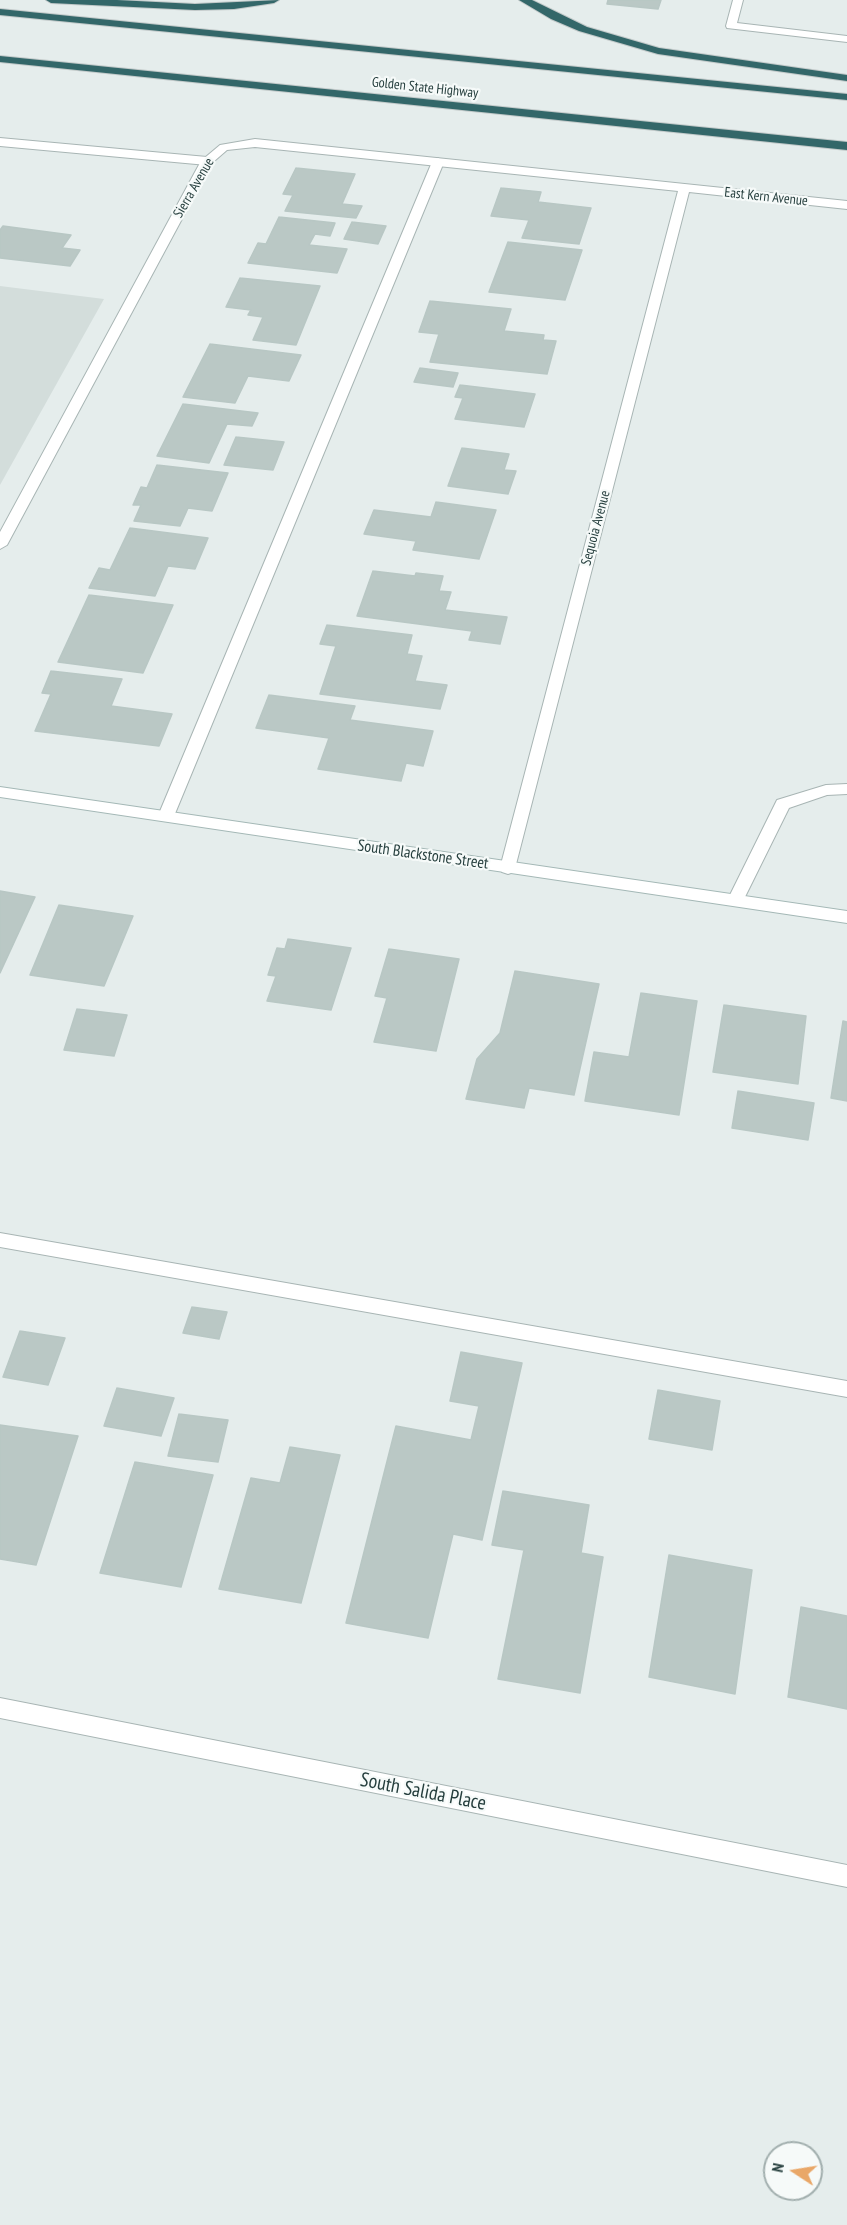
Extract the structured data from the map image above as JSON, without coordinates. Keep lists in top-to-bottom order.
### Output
{
  "streets": {
    "highway": ["Golden State Highway"],
    "street": [
      "Sierra Avenue",
      "East Kern Avenue",
      "Sequoia Avenue",
      "South Blackstone Street",
      "South Salida Place"
    ]
  },
  "crossings": [
    ["Sierra Avenue", "East Kern Avenue"],
    ["Sierra Avenue", "Sequoia Avenue"],
    ["East Kern Avenue", "Sequoia Avenue"],
    ["Sequoia Avenue", "South Blackstone Street"]
  ],
  "north": "left"
}
